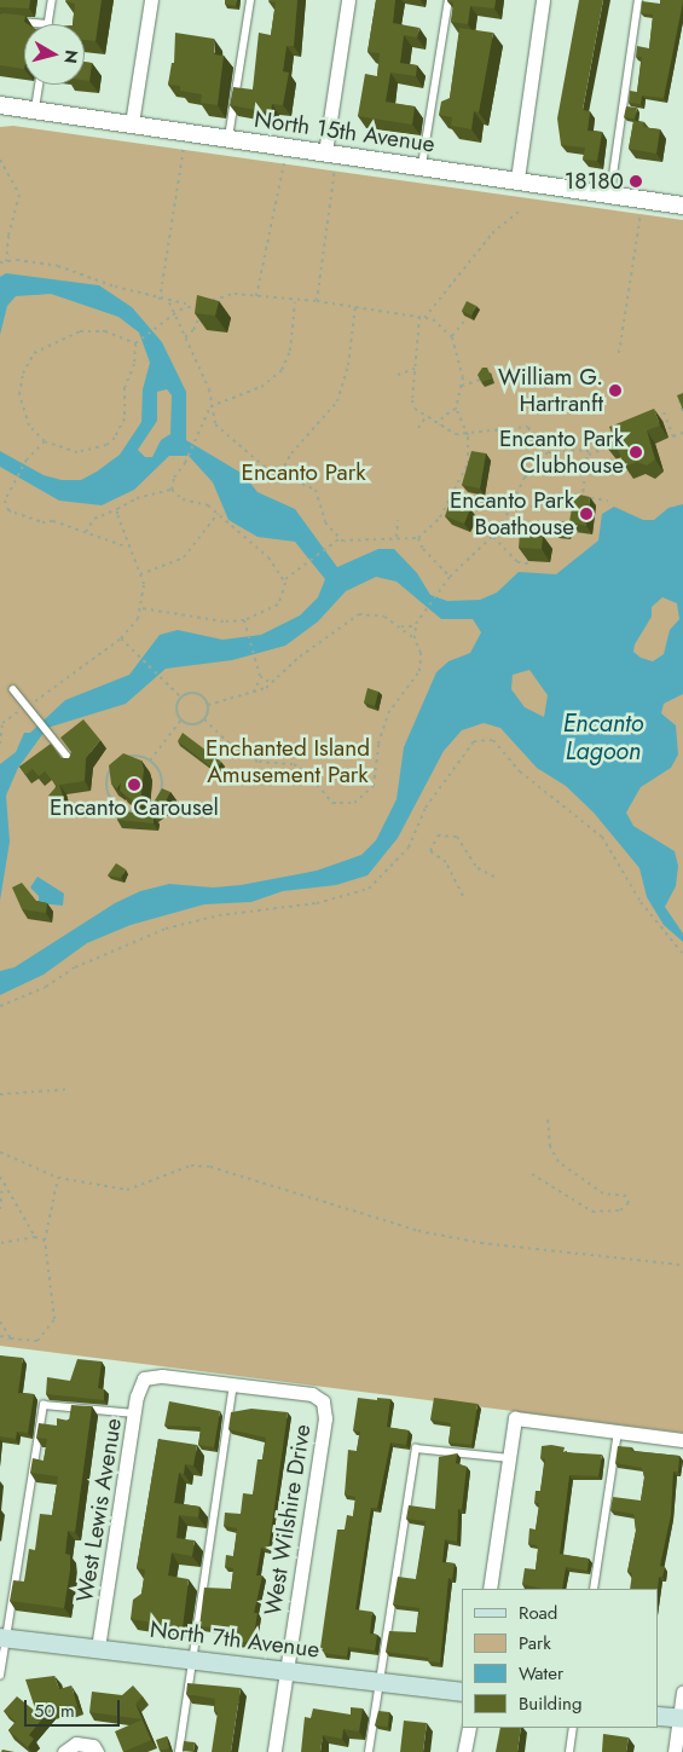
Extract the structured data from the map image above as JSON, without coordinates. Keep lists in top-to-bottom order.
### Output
{
  "streets": {
    "main road": ["North 7th Avenue"],
    "street": ["North 15th Avenue", "West Lewis Avenue", "West Wilshire Drive"]
  },
  "crossings": [
    ["West Lewis Avenue", "West Wilshire Drive"],
    ["West Lewis Avenue", "North 7th Avenue"],
    ["West Wilshire Drive", "North 7th Avenue"]
  ],
  "water": ["Encanto Lagoon"],
  "parks": ["Encanto Park", "Enchanted Island Amusement Park"],
  "places": [
    "18180",
    "William G. Hartranft",
    "Encanto Park Clubhouse",
    "Encanto Park Boathouse",
    "Encanto Carousel"
  ],
  "legend": [
    "Road",
    "Park",
    "Water",
    "Building"
  ],
  "scale_bar": "50 m",
  "north": "right"
}
